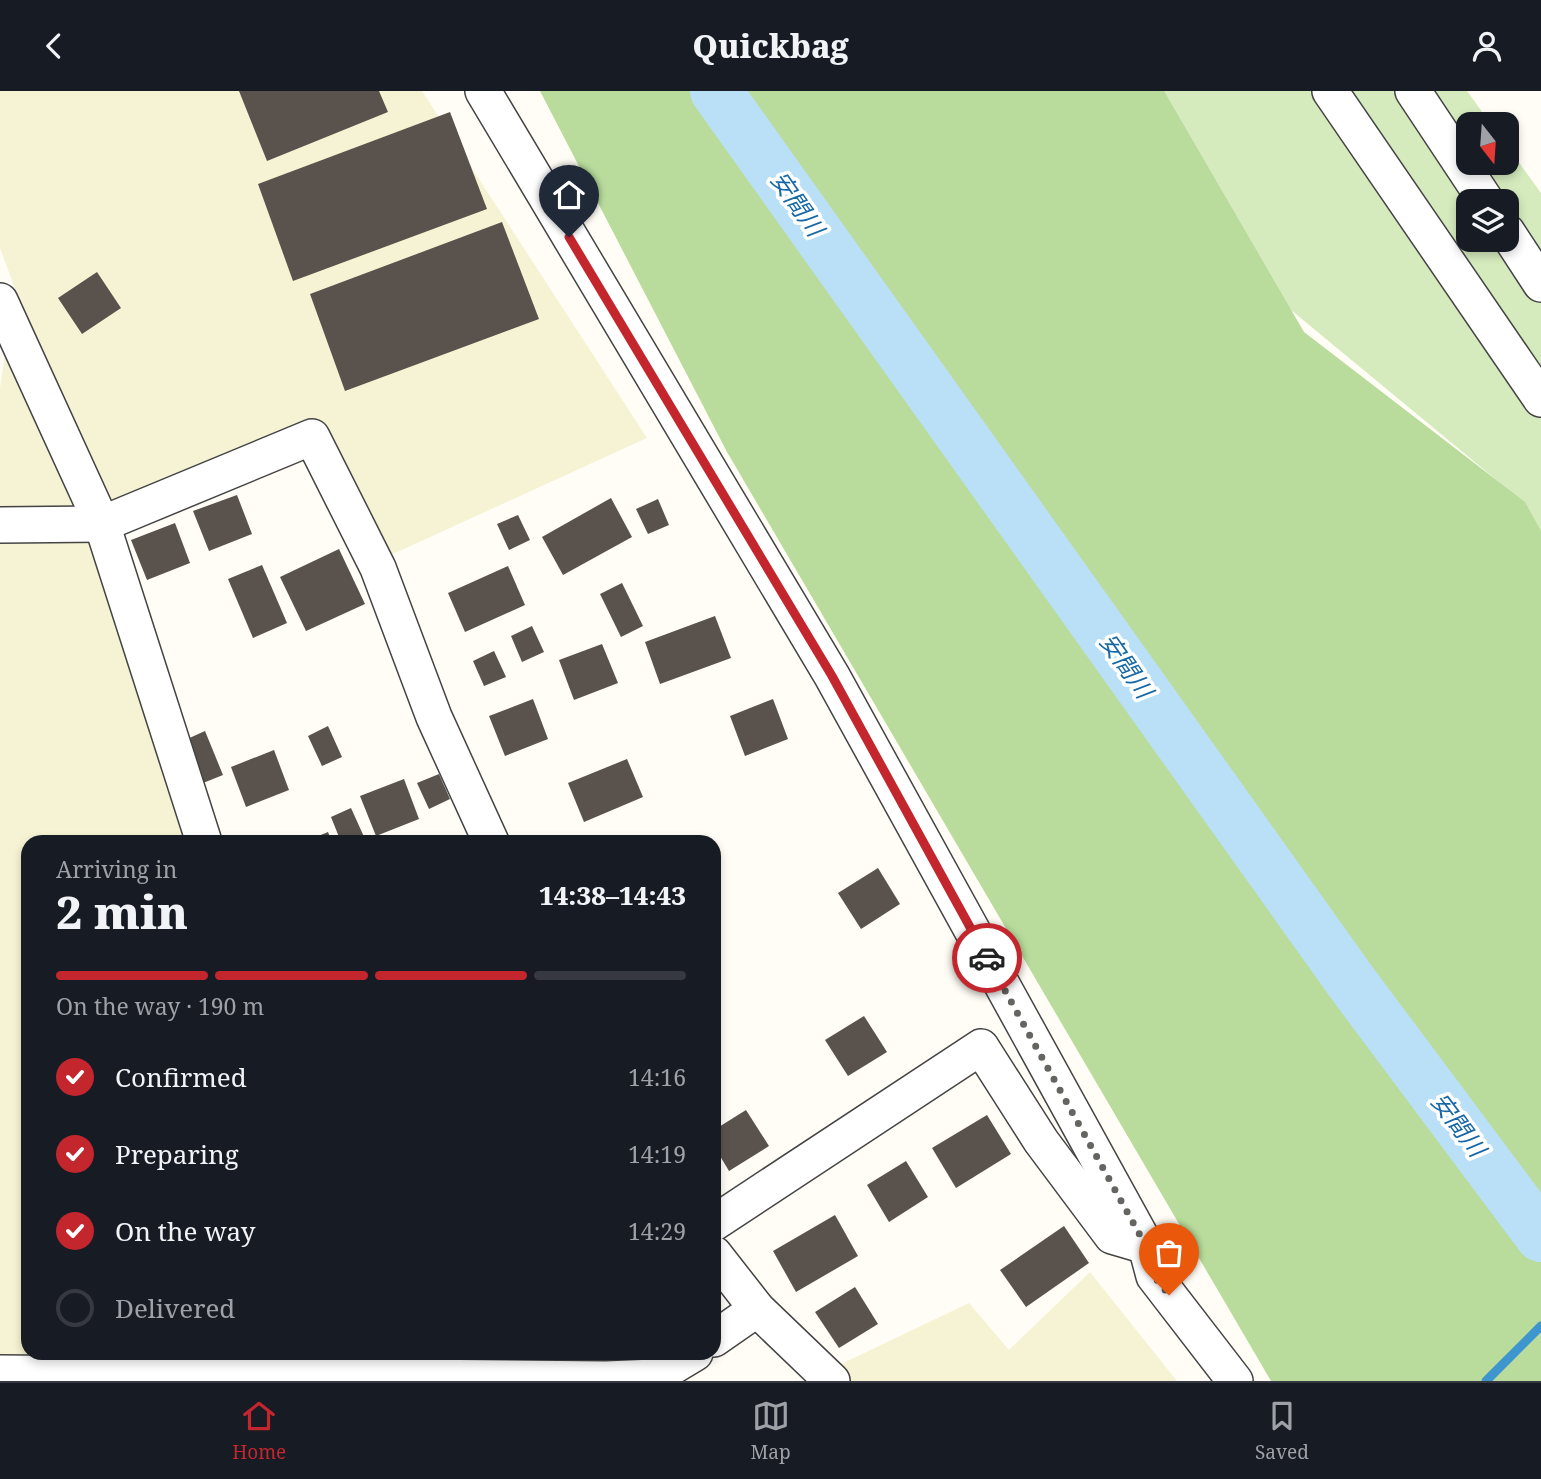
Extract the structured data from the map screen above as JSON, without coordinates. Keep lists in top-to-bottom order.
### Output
{
  "water": ["安間川"],
  "north": "bottom",
  "page": {
    "header": "Quickbag",
    "heading": ["2 min", "Arriving in", "14:38–14:43"],
    "bar": "On the way · 190 m",
    "list": [
      ["Confirmed", "14:16"],
      ["Preparing", "14:19"],
      ["On the way", "14:29"],
      "Delivered"
    ],
    "tabs": ["Home", "Map", "Saved"]
  }
}
